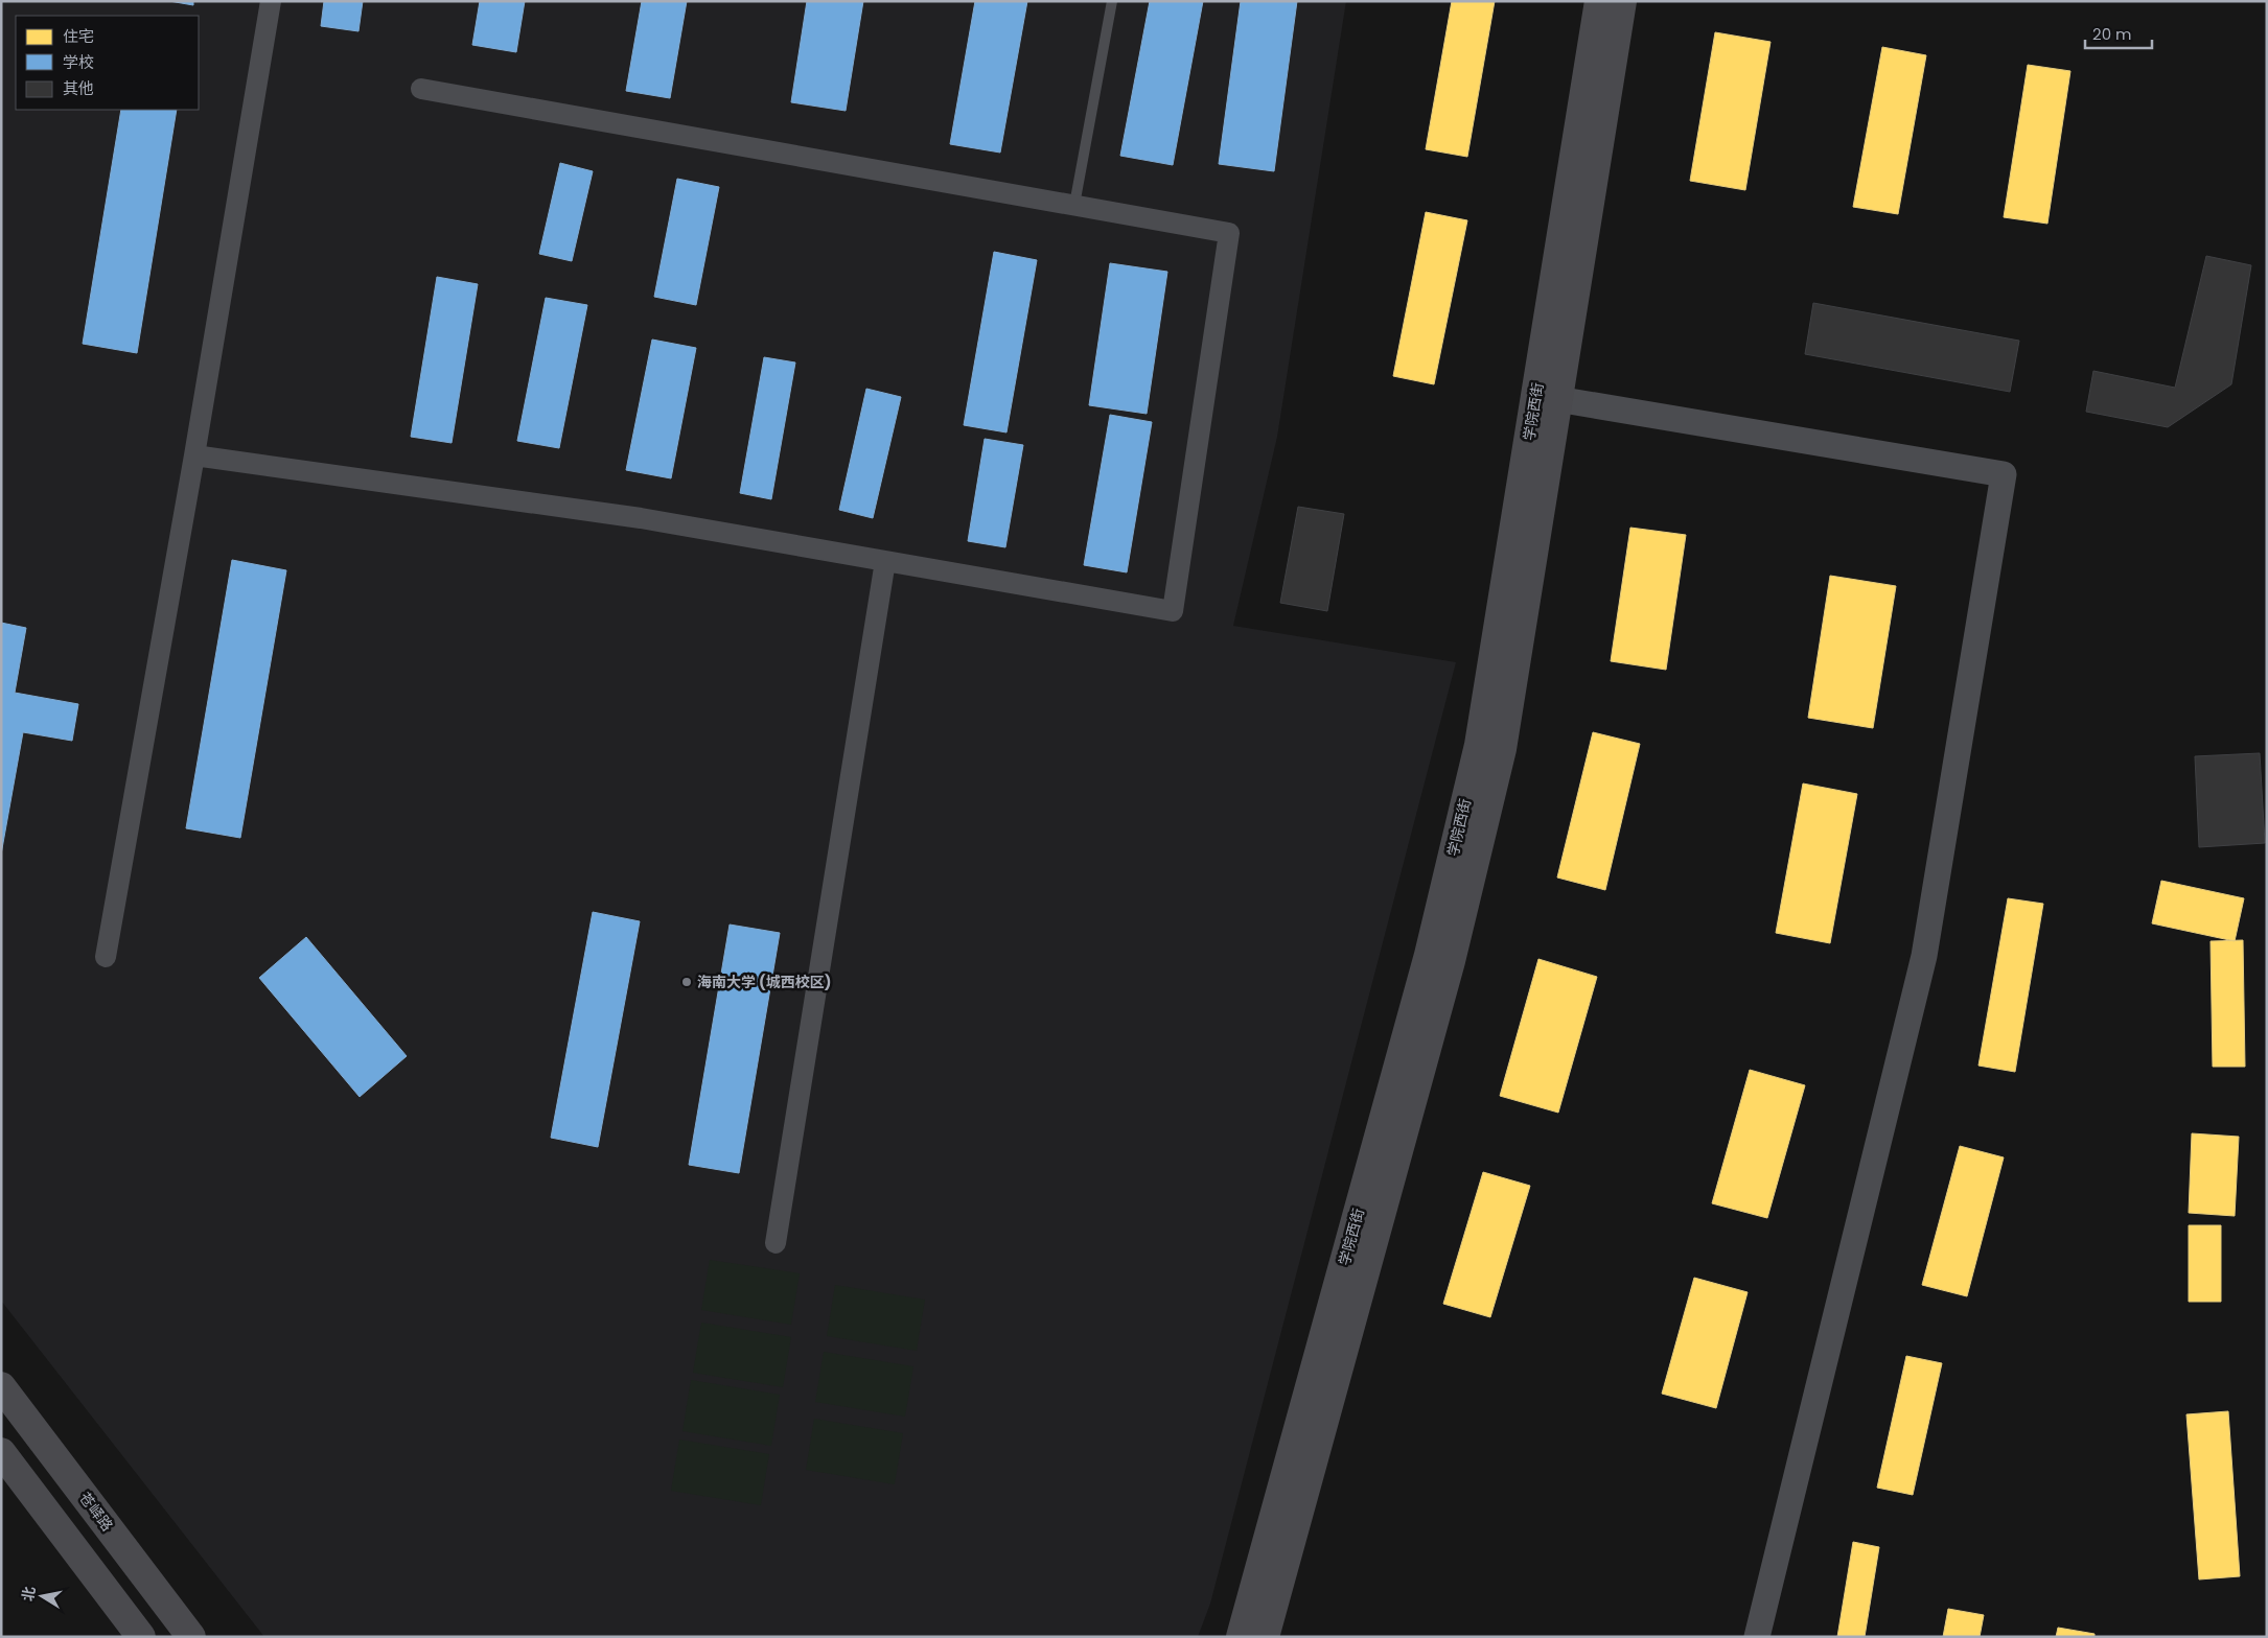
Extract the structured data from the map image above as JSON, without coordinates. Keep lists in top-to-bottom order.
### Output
{
  "streets": {
    "main road": ["学院西街", "苍峄路"]
  },
  "places": ["海南大学 (城西校区)"],
  "legend": ["住宅", "学校", "其他"],
  "scale_bar": "20 m",
  "north": "left"
}
